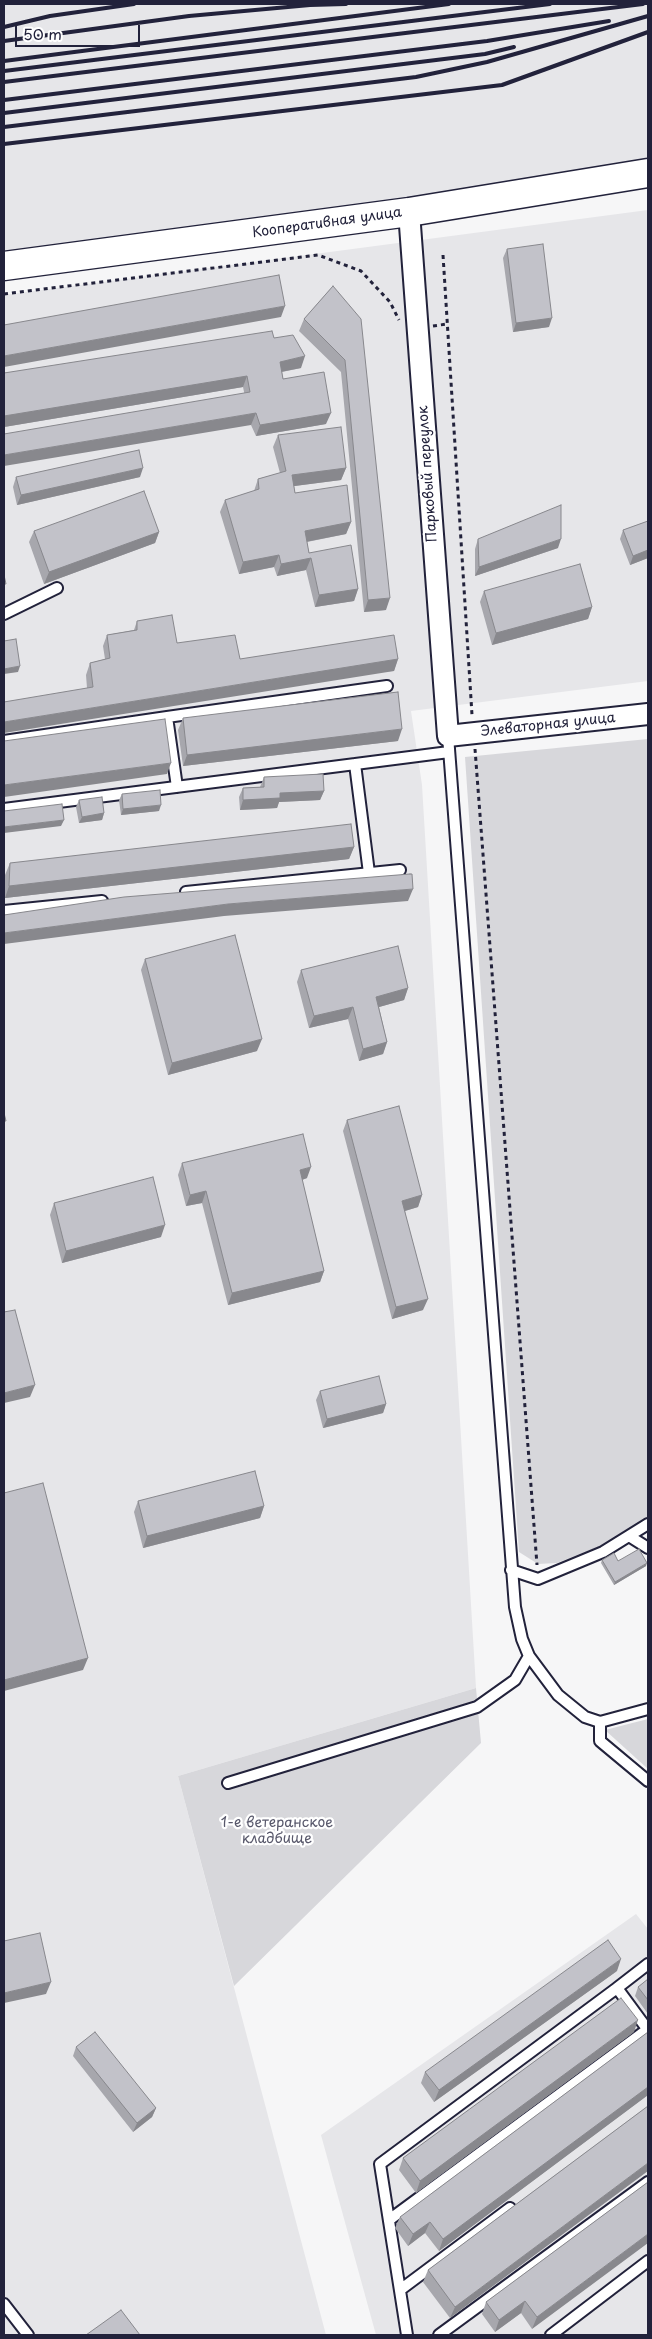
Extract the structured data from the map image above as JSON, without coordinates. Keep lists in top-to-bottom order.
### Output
{
  "streets": {
    "main road": ["Кооперативная улица"],
    "street": ["Парковый переулок", "Элеваторная улица"]
  },
  "crossings": [
    ["Кооперативная улица", "Парковый переулок"],
    ["Парковый переулок", "Элеваторная улица"]
  ],
  "parks": ["1-е ветеранское кладбище"],
  "scale_bar": "50 m"
}
